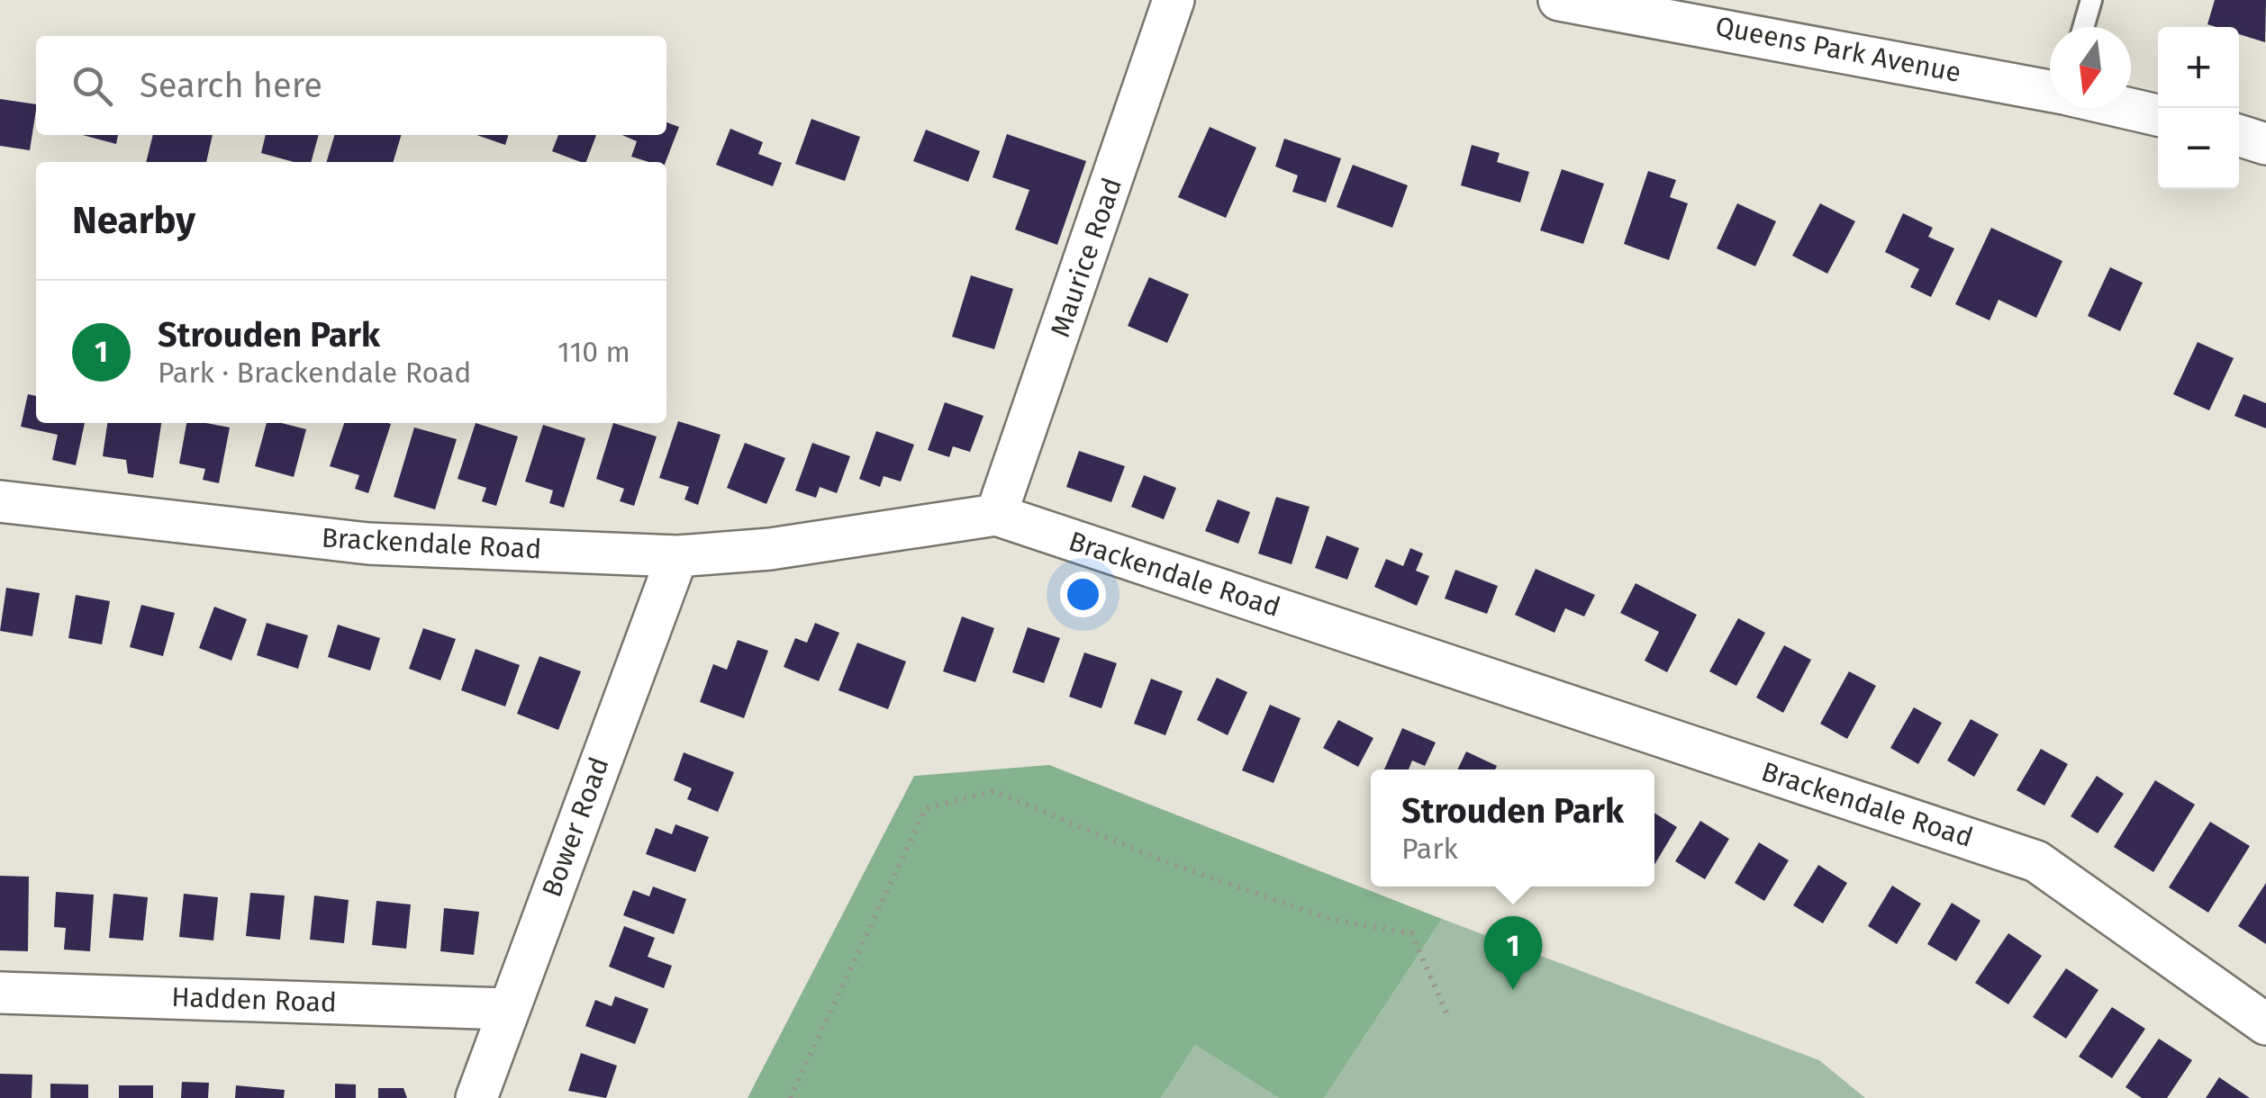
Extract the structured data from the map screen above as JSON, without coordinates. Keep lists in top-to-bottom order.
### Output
{
  "streets": {
    "street": [
      "Queens Park Avenue",
      "Maurice Road",
      "Brackendale Road",
      "Bower Road",
      "Hadden Road"
    ]
  },
  "crossings": [
    ["Maurice Road", "Brackendale Road"],
    ["Brackendale Road", "Bower Road"],
    ["Bower Road", "Hadden Road"]
  ],
  "north": "bottom",
  "page": {
    "map_buttons": ["+", "−"],
    "search": "Search here",
    "heading": "Nearby",
    "list": [
      {
        "mark": "1",
        "name": "Strouden Park",
        "note": "Park · Brackendale Road",
        "value": "110 m"
      }
    ],
    "popup": ["Strouden Park", "Park"],
    "pins": "1"
  }
}
